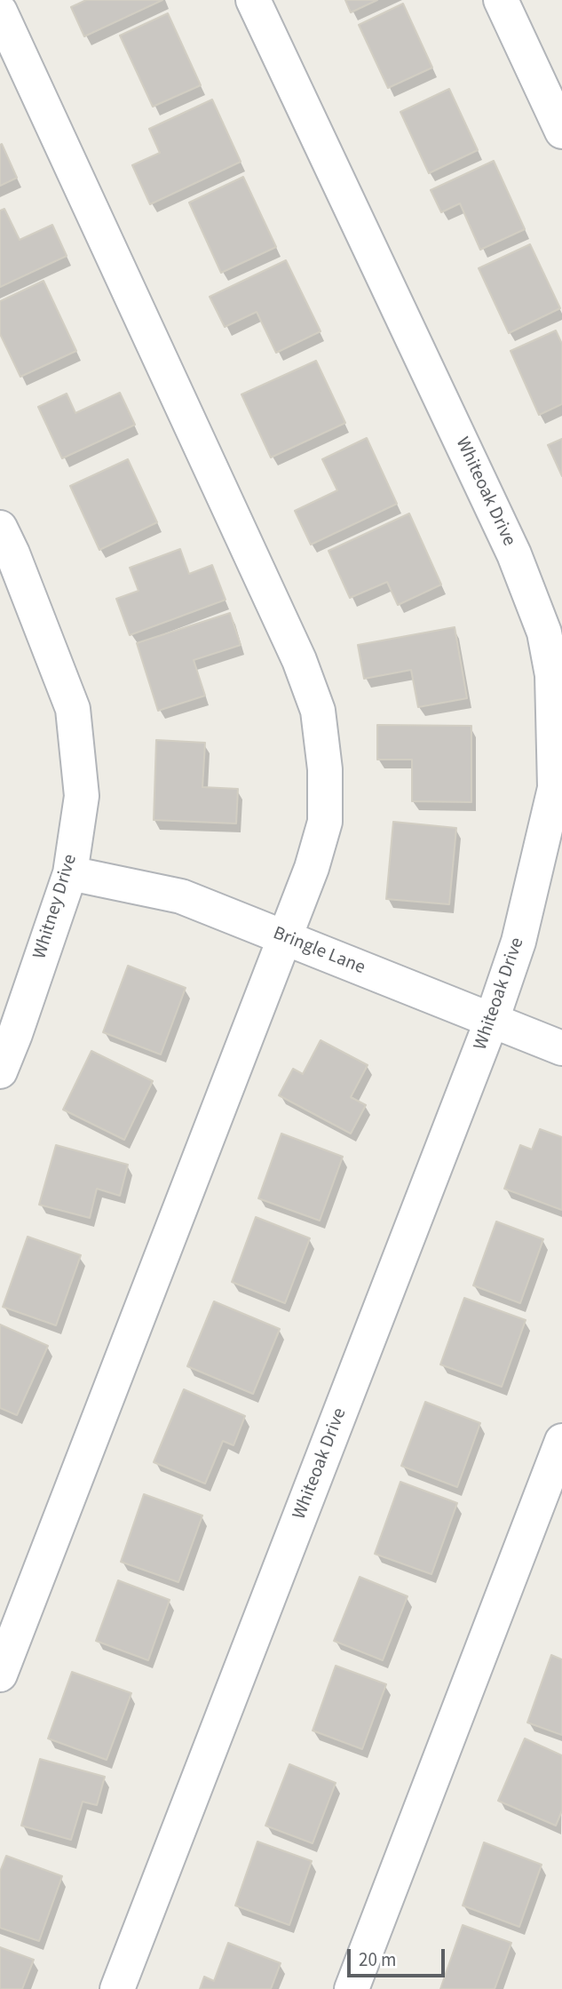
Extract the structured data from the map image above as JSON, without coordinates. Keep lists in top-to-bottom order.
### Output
{
  "streets": {
    "street": ["Whiteoak Drive", "Whitney Drive", "Bringle Lane"]
  },
  "crossings": [
    ["Whiteoak Drive", "Bringle Lane"],
    ["Whitney Drive", "Bringle Lane"]
  ],
  "scale_bar": "20 m"
}
